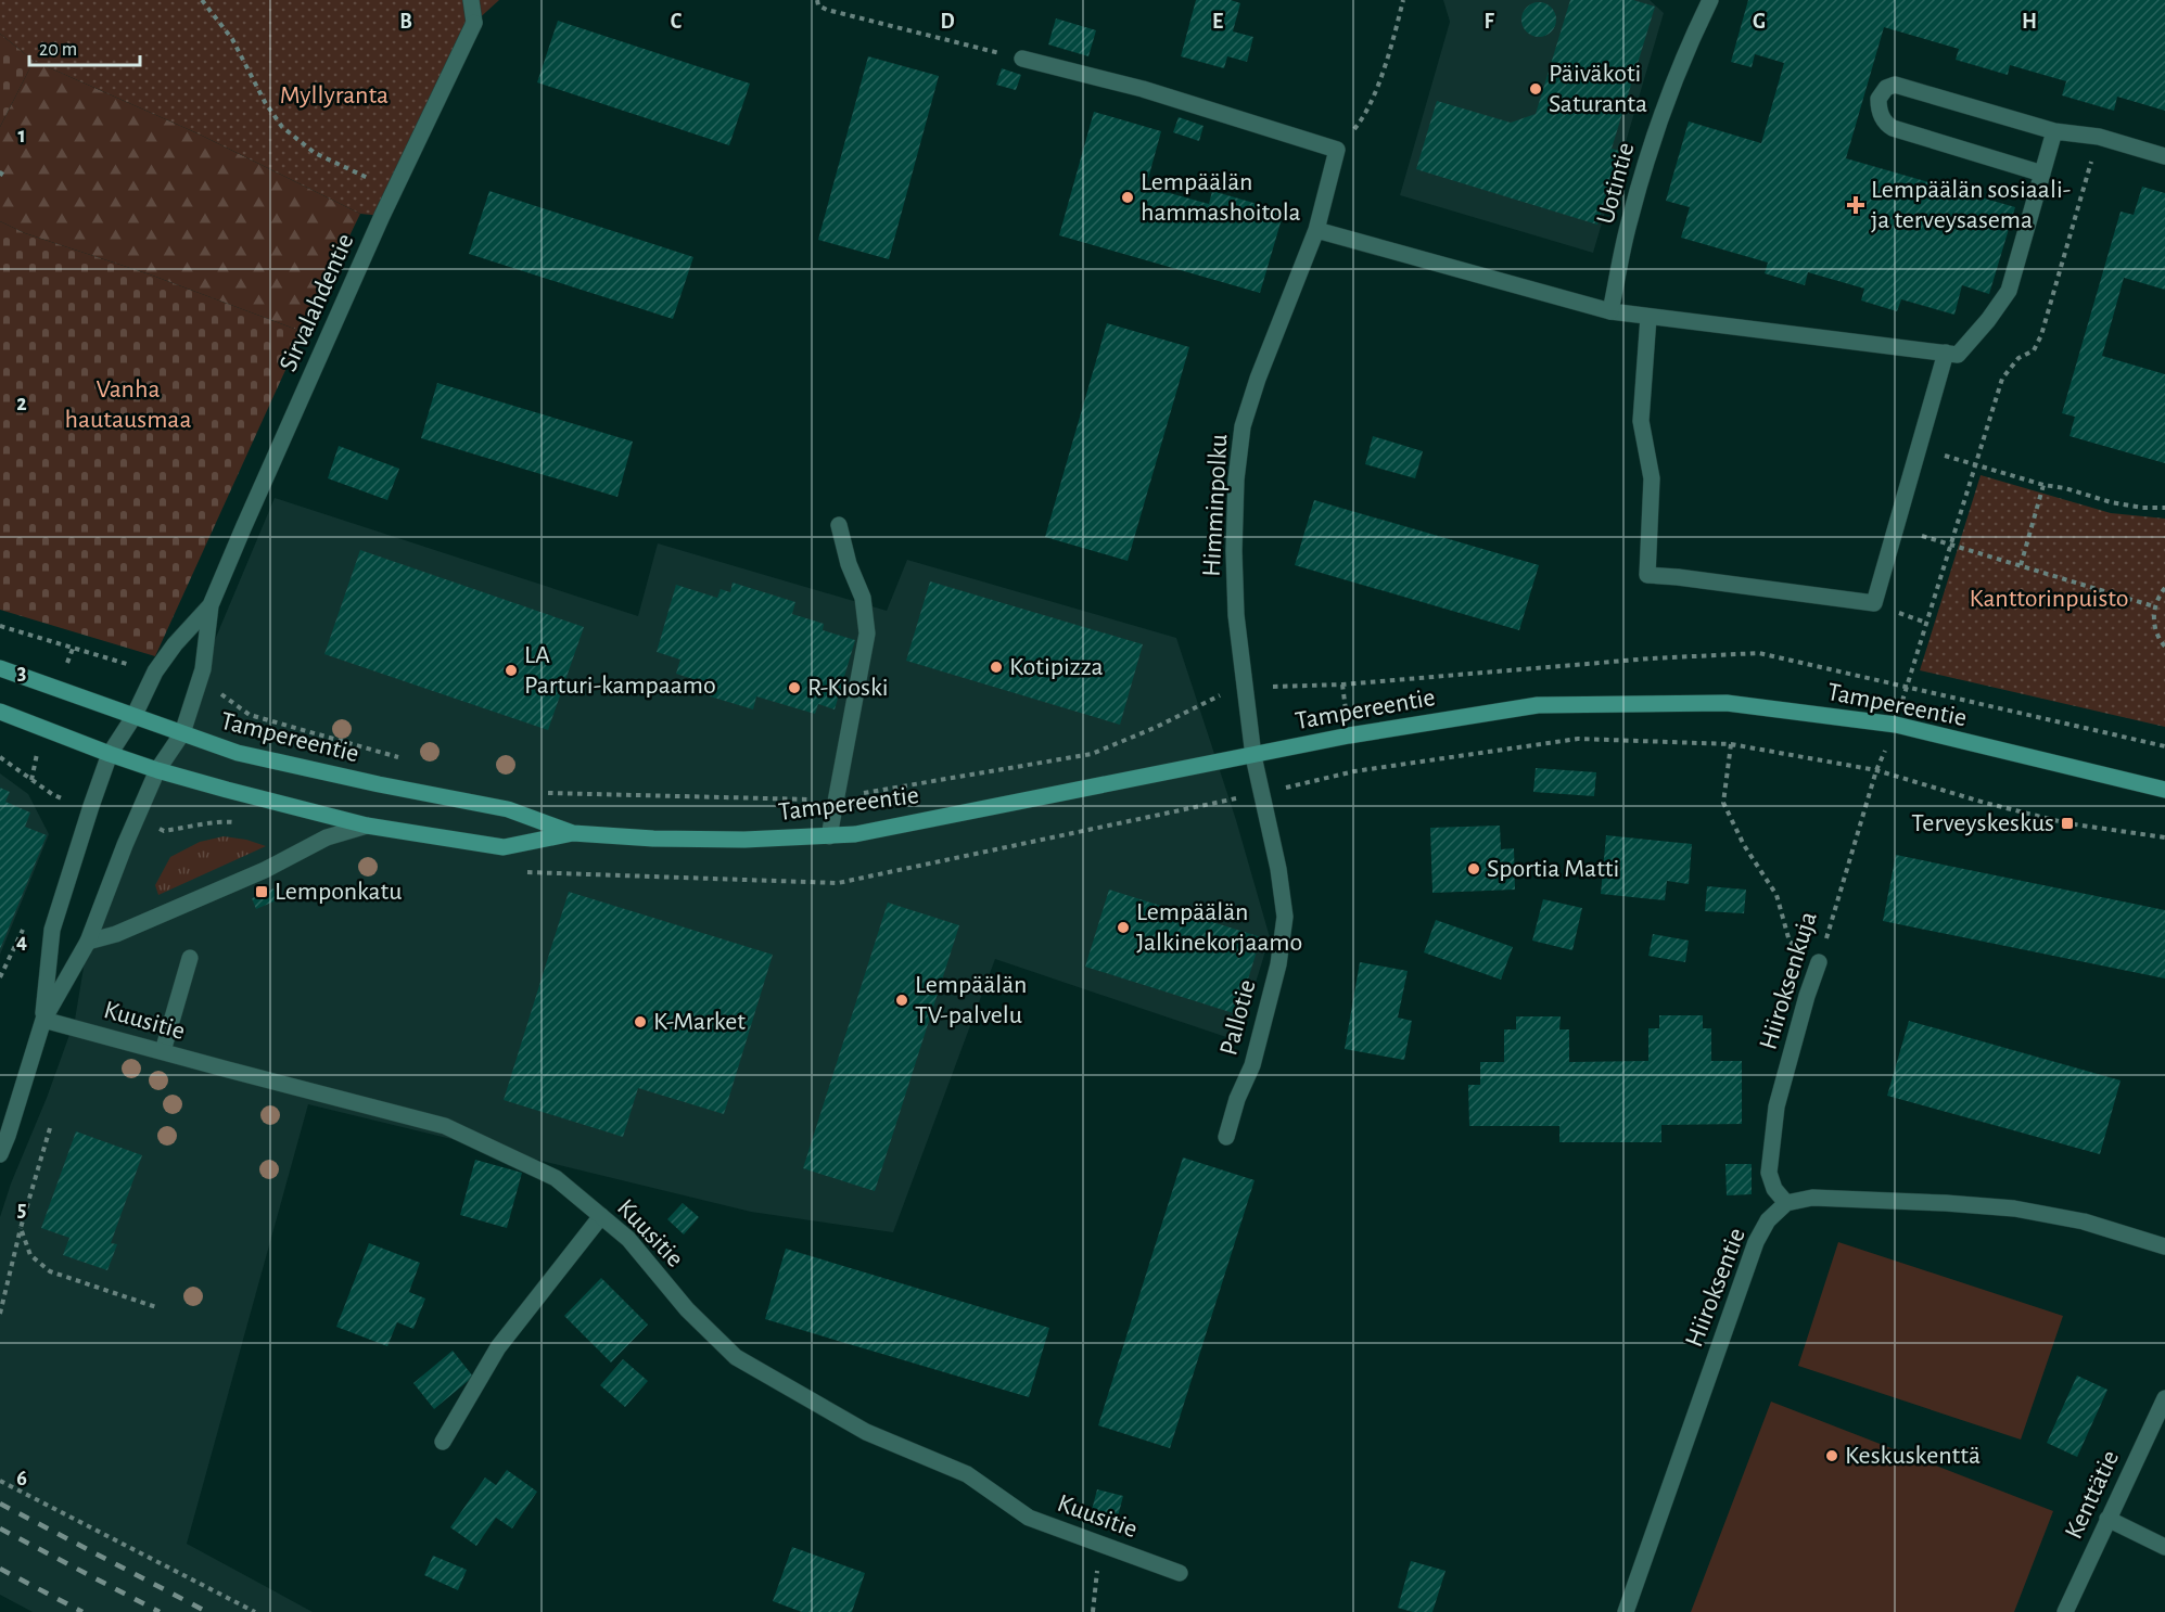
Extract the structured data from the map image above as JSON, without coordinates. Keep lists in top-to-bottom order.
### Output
{
  "streets": {
    "main road": ["Tampereentie"],
    "street": [
      "Uotintie",
      "Sirvalahdentie",
      "Himminpolku",
      "Hiiroksenkuja",
      "Pallotie",
      "Kuusitie",
      "Hiiroksentie",
      "Kenttätie"
    ]
  },
  "crossings": [
    ["Sirvalahdentie", "Tampereentie"],
    ["Himminpolku", "Tampereentie"],
    ["Himminpolku", "Pallotie"],
    ["Tampereentie", "Hiiroksenkuja"],
    ["Tampereentie", "Pallotie"],
    ["Hiiroksenkuja", "Hiiroksentie"]
  ],
  "parks": ["Myllyranta", "Vanha hautausmaa", "Kanttorinpuisto"],
  "places": {
    "other": [
      "Päiväkoti Saturanta",
      "Lempäälän hammashoitola",
      "Kotipizza",
      "LA Parturi-kampaamo",
      "R-Kioski",
      "Sportia Matti",
      "Lempäälän Jalkinekorjaamo",
      "Lempäälän TV-palvelu",
      "K-Market",
      "Keskuskenttä"
    ],
    "health": ["Lempäälän sosiaali- ja terveysasema"],
    "transit": ["Terveyskeskus", "Lemponkatu"]
  },
  "scale_bar": "20 m",
  "grid": {
    "columns": [
      "B",
      "C",
      "D",
      "E",
      "F",
      "G",
      "H"
    ],
    "rows": [
      "1",
      "2",
      "3",
      "4",
      "5",
      "6"
    ]
  }
}
